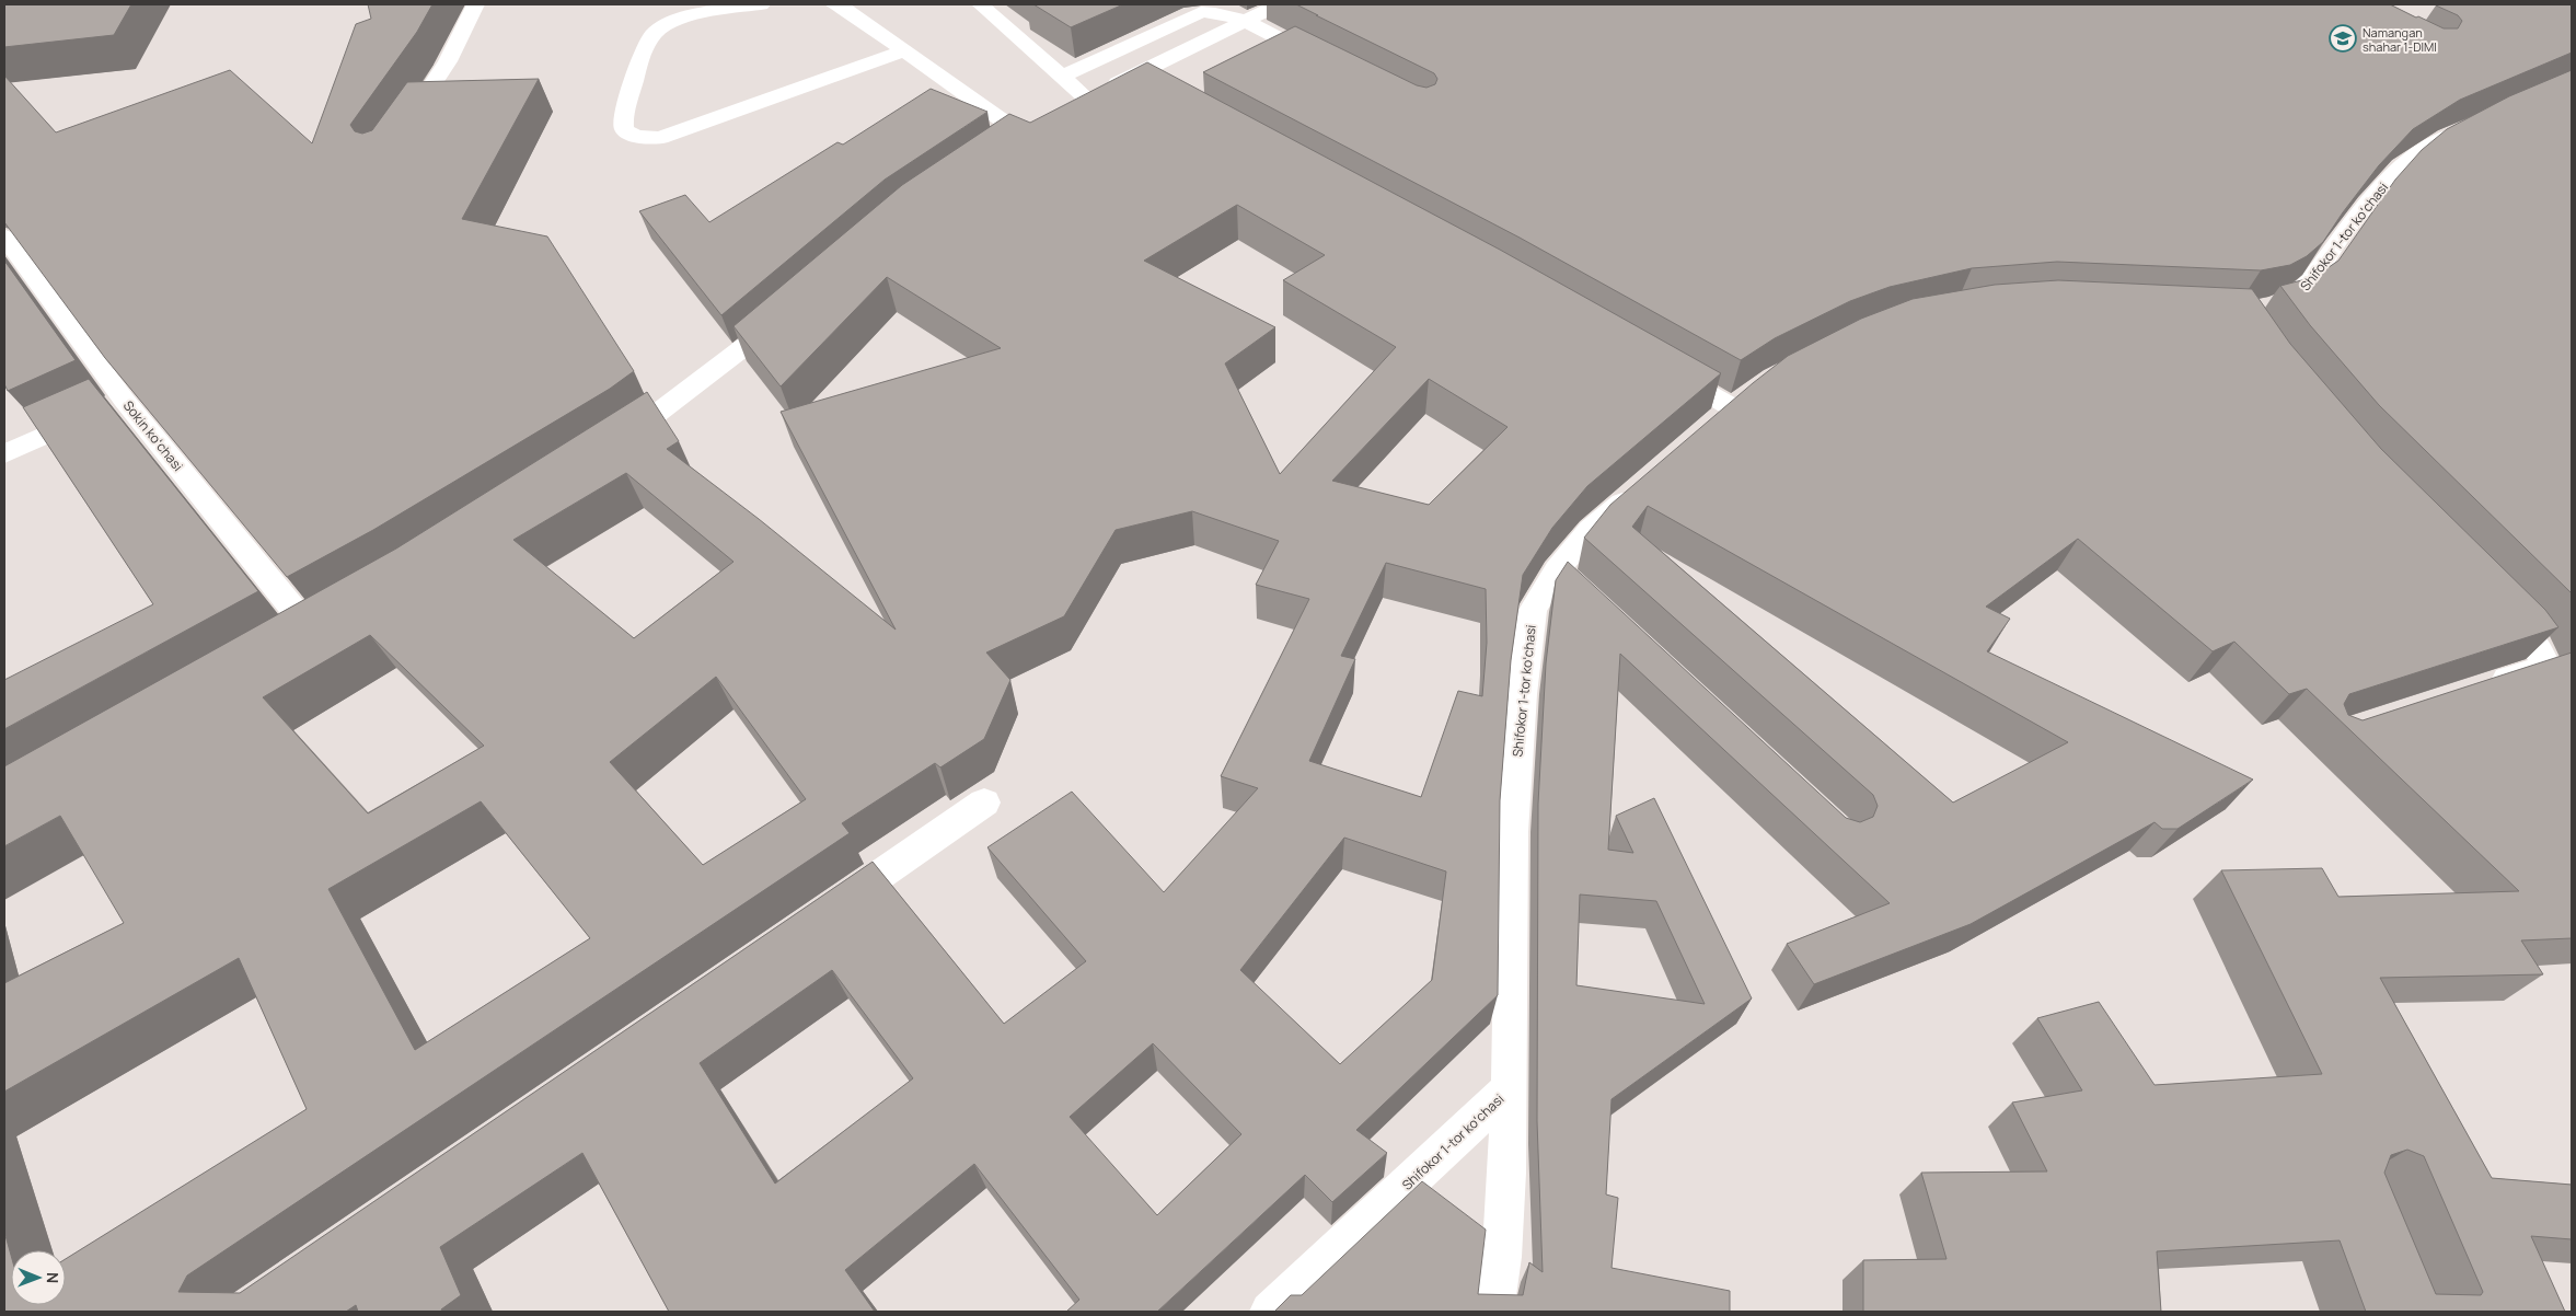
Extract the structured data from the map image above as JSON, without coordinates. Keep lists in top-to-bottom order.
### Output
{
  "streets": {
    "street": ["Shifokor 1-tor koʻchasi", "Sokin koʻchasi"]
  },
  "places": {
    "school or university": ["Namangan shahar 1-DIMI"]
  },
  "north": "right"
}
